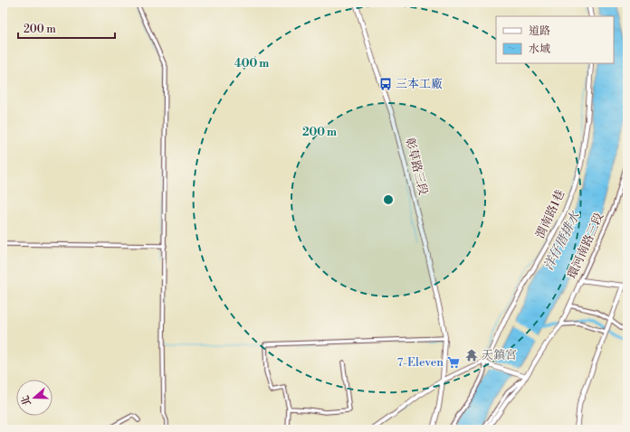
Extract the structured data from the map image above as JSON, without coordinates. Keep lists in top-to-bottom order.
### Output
{
  "streets": {
    "street": ["彰草路三段", "渭南路1巷", "環河南路三段"]
  },
  "water": ["洋仔厝排水"],
  "places": {
    "bus stop": ["三本工廠"],
    "temple": ["天鎮宮"],
    "supermarket": ["7-Eleven"]
  },
  "legend": ["道路", "水域"],
  "scale_bar": "200 m",
  "north": "left",
  "rings": ["400 m", "200 m"]
}
